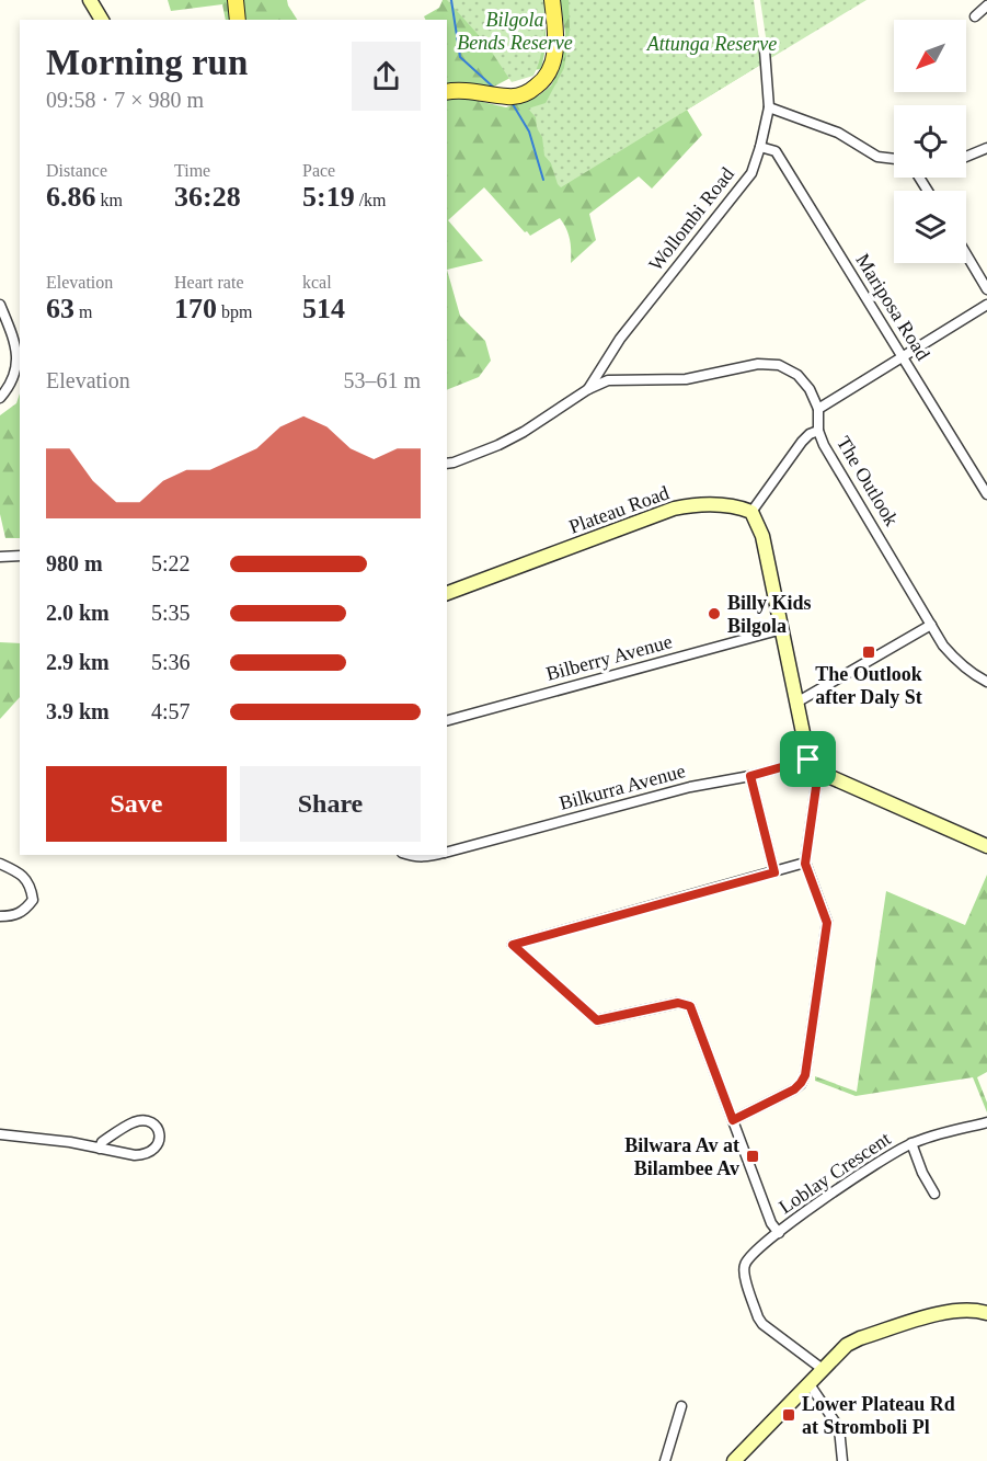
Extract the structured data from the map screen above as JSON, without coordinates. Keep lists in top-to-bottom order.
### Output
{
  "streets": {
    "street": [
      "Wollombi Road",
      "Mariposa Road",
      "The Outlook",
      "Plateau Road",
      "Bilberry Avenue",
      "Bilkurra Avenue",
      "Loblay Crescent"
    ]
  },
  "crossings": [
    ["Wollombi Road", "Mariposa Road"],
    ["Wollombi Road", "The Outlook"]
  ],
  "parks": ["Bilgola Bends Reserve", "Attunga Reserve"],
  "places": {
    "other": ["Billy Kids Bilgola"],
    "transit": ["The Outlook after Daly St", "Bilwara Av at Bilambee Av", "Lower Plateau Rd at Stromboli Pl"]
  },
  "north": "bottom left",
  "page": {
    "heading": ["Morning run", "09:58 · 7 × 980 m"],
    "stats": [
      ["Distance", "6.86 km"],
      ["Time", "36:28"],
      ["Pace", "5:19 /km"],
      ["Elevation", "63 m"],
      ["Heart rate", "170 bpm"],
      ["kcal", "514"]
    ],
    "chart": ["Elevation", "53–61 m"],
    "list": [
      {
        "name": "980 m",
        "note": "5:22"
      },
      {
        "name": "2.0 km",
        "note": "5:35"
      },
      {
        "name": "2.9 km",
        "note": "5:36"
      },
      {
        "name": "3.9 km",
        "note": "4:57"
      }
    ],
    "buttons": ["Save", "Share"]
  }
}
